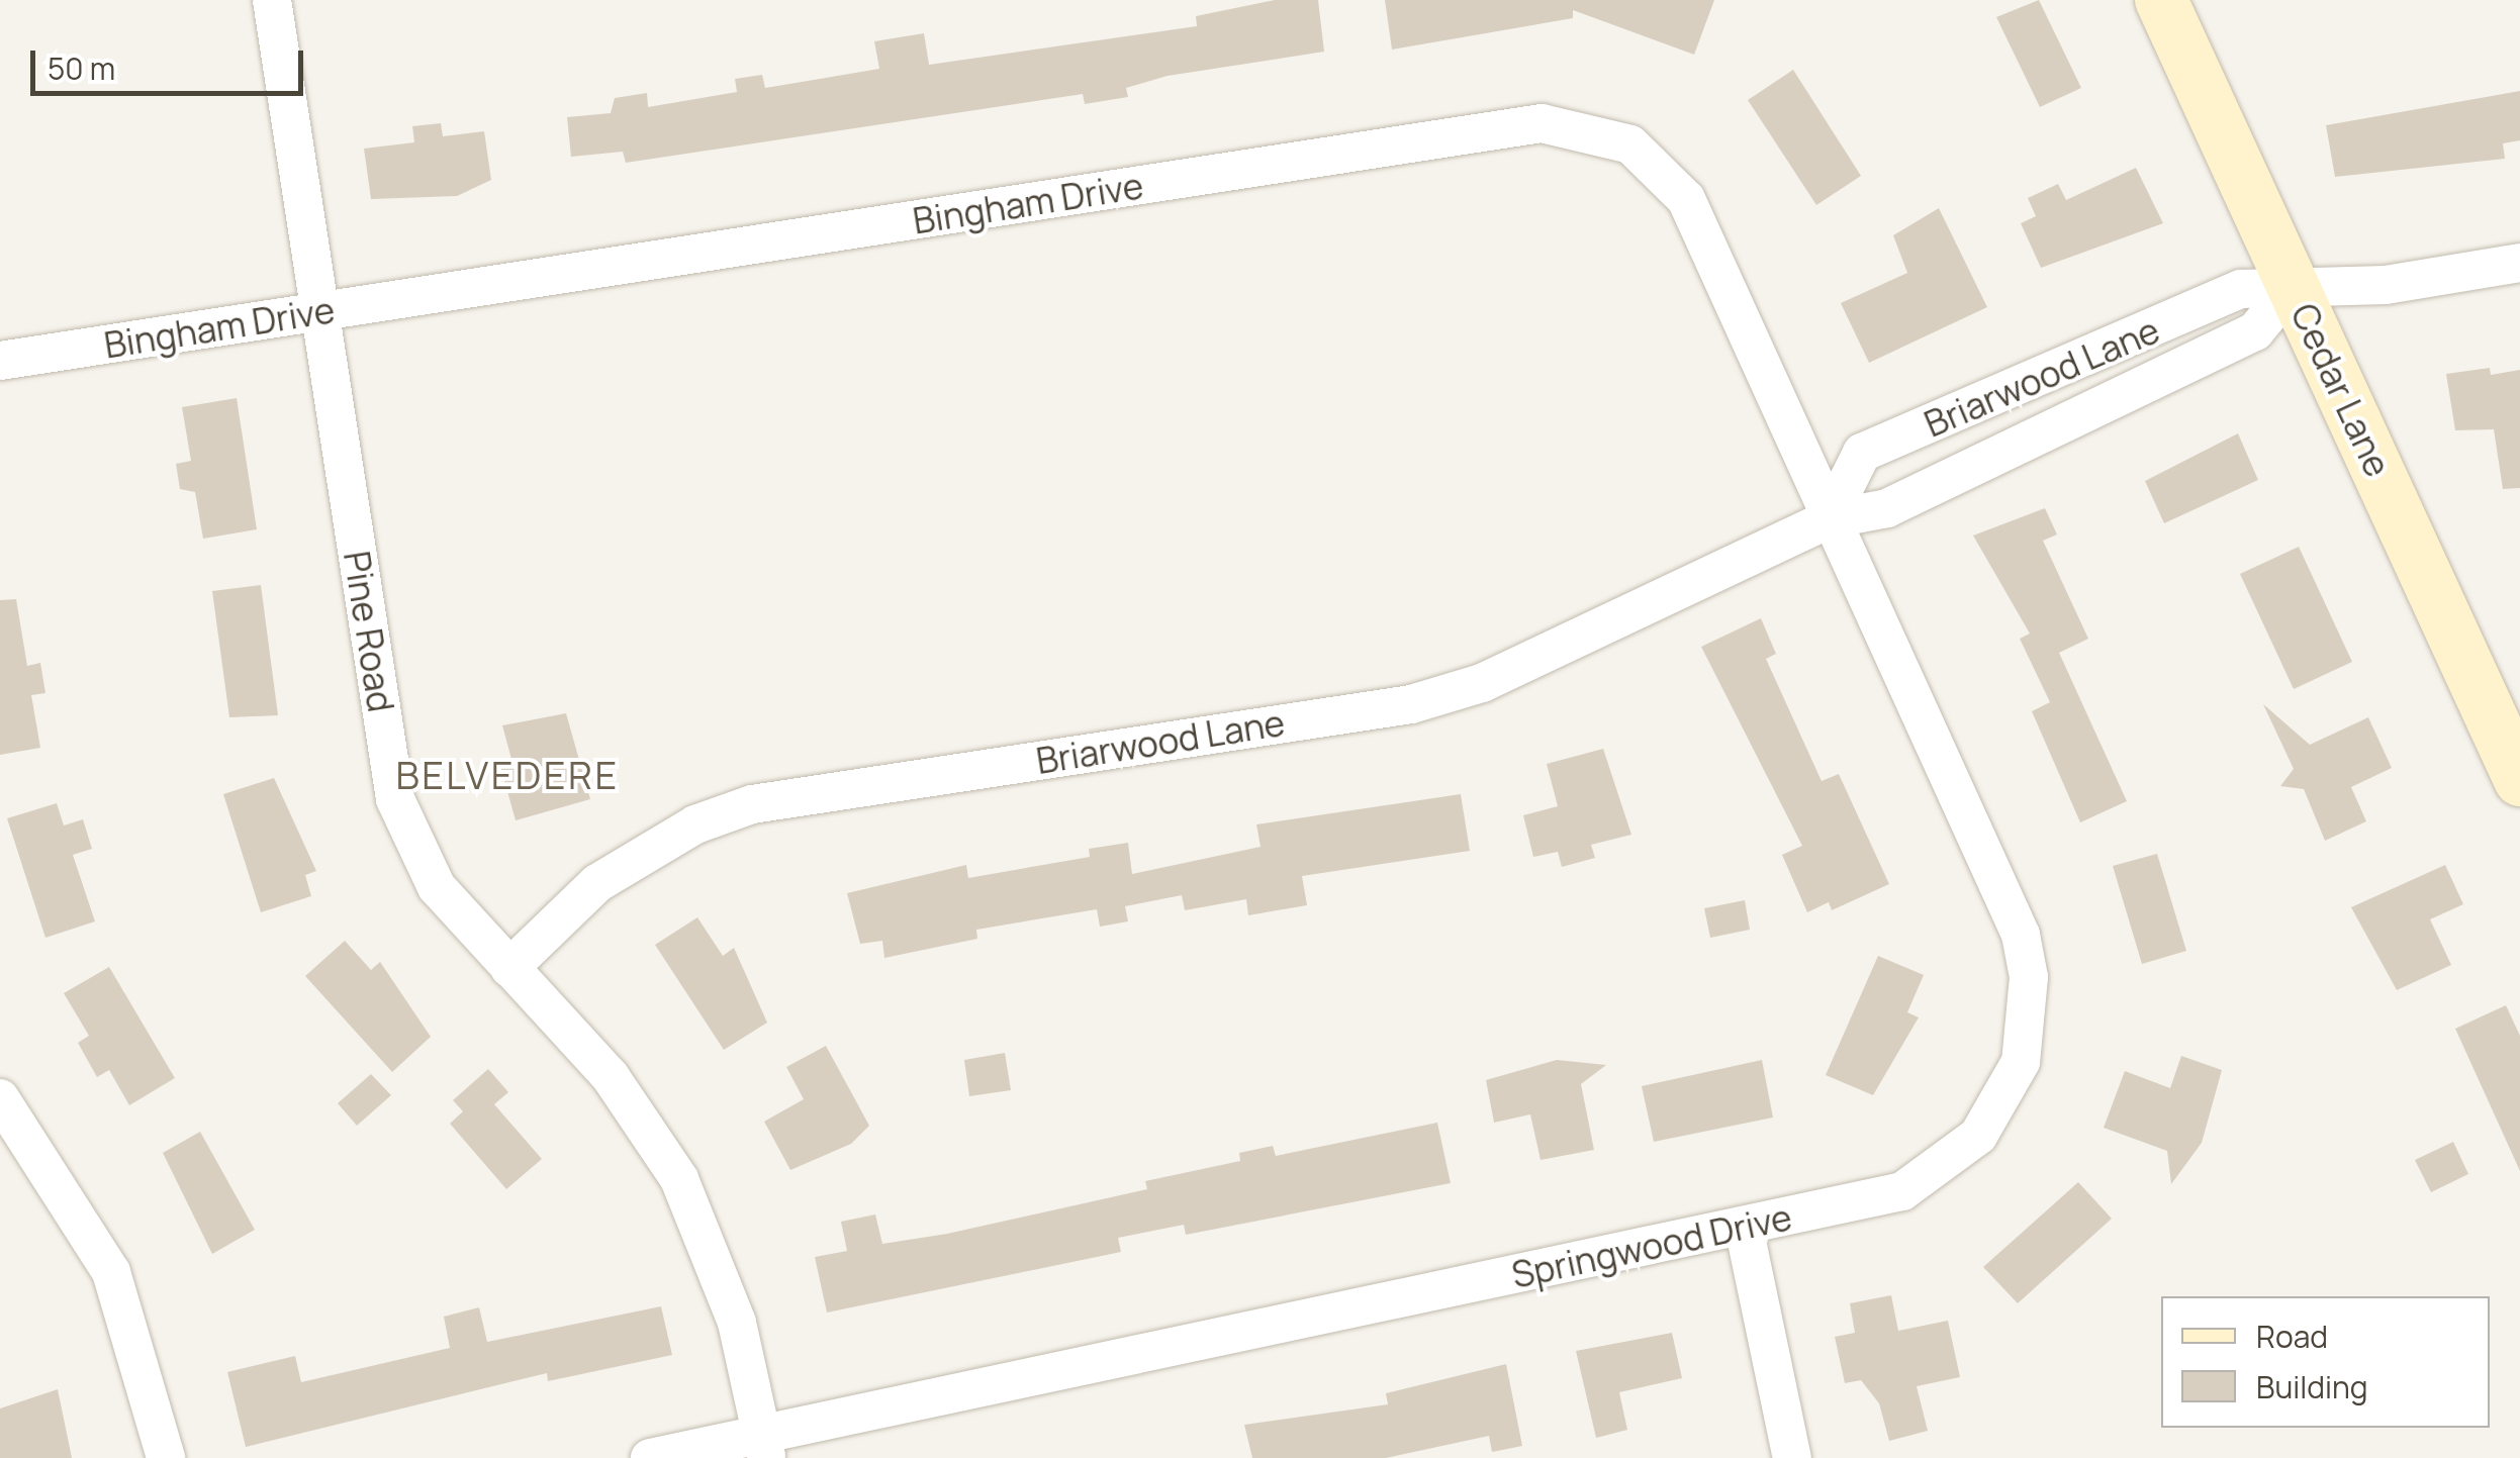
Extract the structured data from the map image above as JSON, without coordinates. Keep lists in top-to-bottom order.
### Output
{
  "streets": {
    "main road": ["Cedar Lane"],
    "street": [
      "Bingham Drive",
      "Briarwood Lane",
      "Pine Road",
      "Springwood Drive"
    ]
  },
  "crossings": [
    ["Bingham Drive", "Briarwood Lane"],
    ["Bingham Drive", "Pine Road"],
    ["Bingham Drive", "Springwood Drive"],
    ["Briarwood Lane", "Cedar Lane"],
    ["Briarwood Lane", "Pine Road"],
    ["Briarwood Lane", "Springwood Drive"],
    ["Pine Road", "Springwood Drive"]
  ],
  "districts": ["BELVEDERE"],
  "legend": ["Road", "Building"],
  "scale_bar": "50 m"
}
